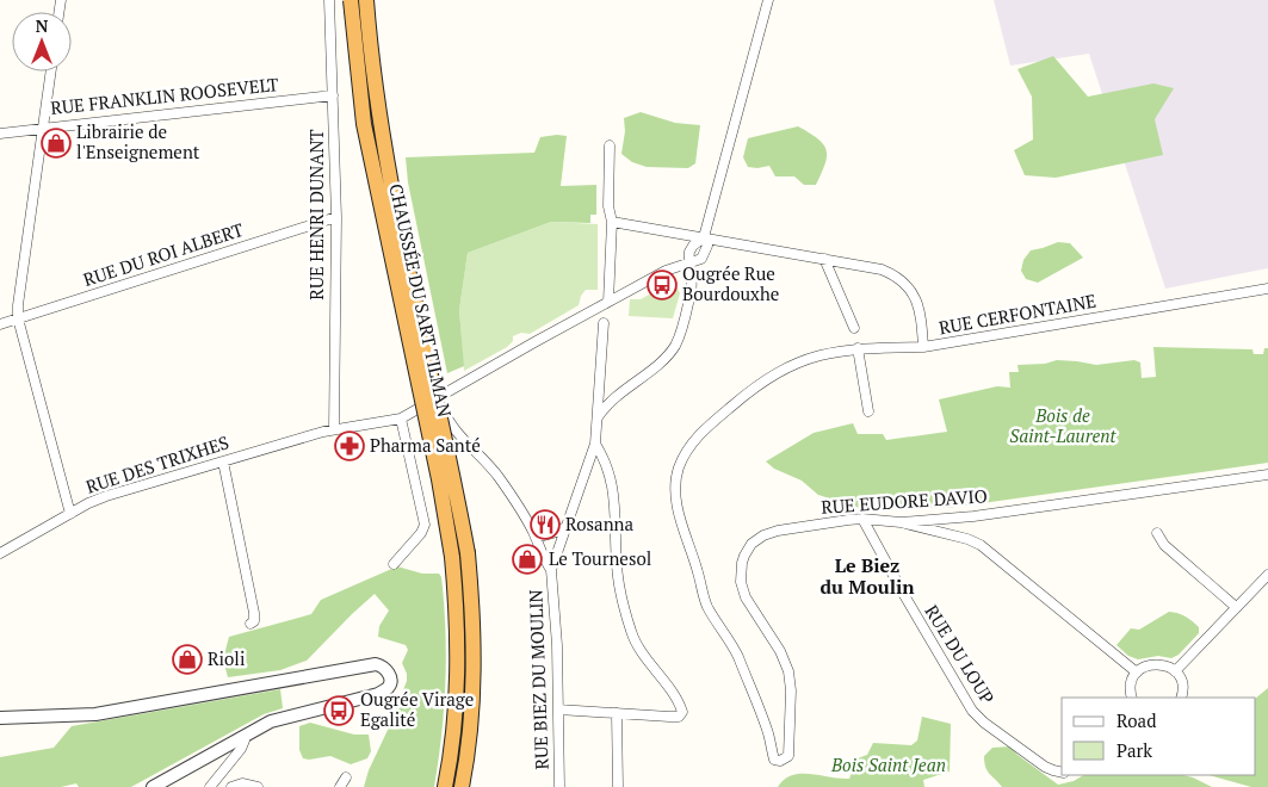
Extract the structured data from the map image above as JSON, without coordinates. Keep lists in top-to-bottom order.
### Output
{
  "streets": {
    "highway": ["CHAUSSÉE DU SART TILMAN"],
    "street": [
      "RUE FRANKLIN ROOSEVELT",
      "RUE HENRI DUNANT",
      "RUE DU ROI ALBERT",
      "RUE CERFONTAINE",
      "RUE DES TRIXHES",
      "RUE EUDORE DAVIO",
      "RUE DU LOUP",
      "RUE BIEZ DU MOULIN"
    ]
  },
  "crossings": [
    ["RUE FRANKLIN ROOSEVELT", "RUE HENRI DUNANT"],
    ["RUE HENRI DUNANT", "RUE DU ROI ALBERT"],
    ["RUE HENRI DUNANT", "RUE DES TRIXHES"],
    ["RUE CERFONTAINE", "RUE EUDORE DAVIO"],
    ["RUE EUDORE DAVIO", "RUE DU LOUP"]
  ],
  "districts": ["Le Biez du Moulin"],
  "parks": ["Bois de Saint-Laurent", "Bois Saint Jean"],
  "places": {
    "shop": ["Librairie de l'Enseignement", "Le Tournesol", "Rioli"],
    "bus stop": ["Ougrée Rue Bourdouxhe", "Ougrée Virage Egalité"],
    "pharmacy": ["Pharma Santé"],
    "restaurant": ["Rosanna"]
  },
  "legend": ["Road", "Park"],
  "north": "top"
}
